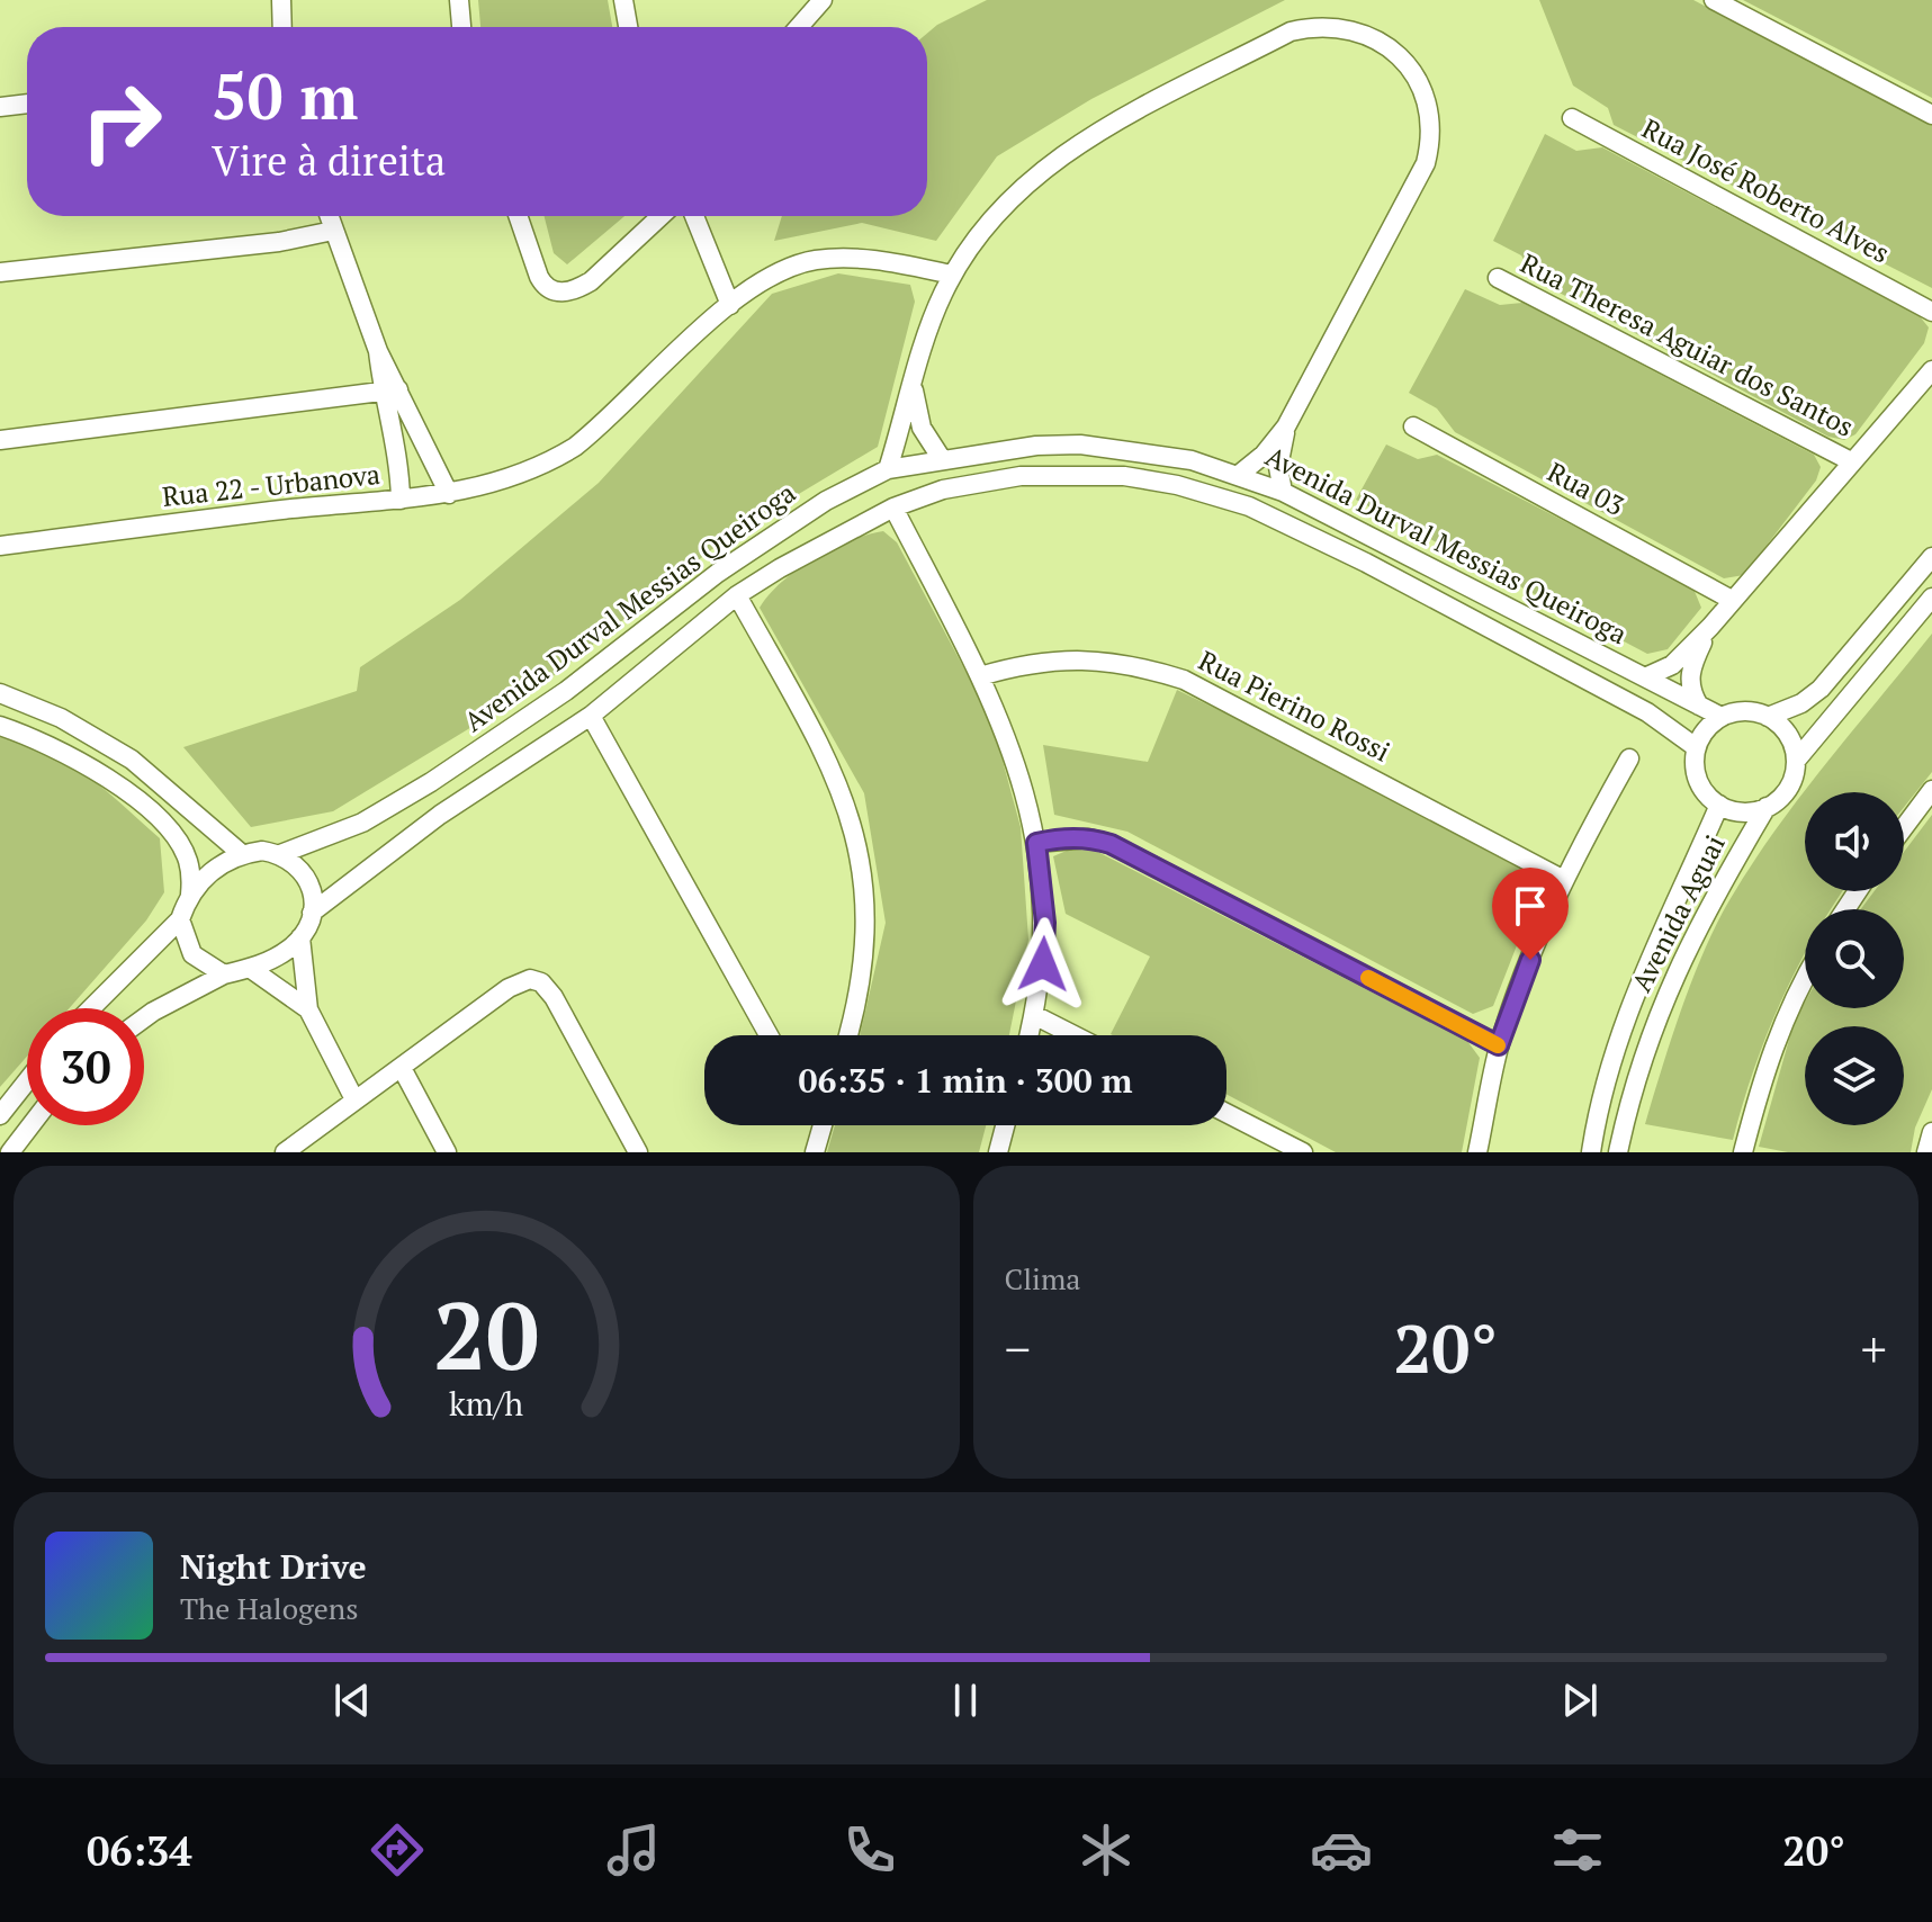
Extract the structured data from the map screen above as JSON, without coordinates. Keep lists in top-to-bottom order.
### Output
{
  "streets": {
    "street": [
      "Rua José Roberto Alves",
      "Rua Theresa Aguiar dos Santos",
      "Rua 22 - Urbanova",
      "Rua 03",
      "Avenida Durval Messias Queiroga",
      "Rua Pierino Rossi",
      "Avenida Aguai"
    ]
  },
  "crossings": [
    ["Avenida Durval Messias Queiroga", "Avenida Aguai"]
  ],
  "page": {
    "turn": ["50 m", "Vire à direita"],
    "limit": "30",
    "trip": "06:35 · 1 min · 300 m",
    "tile": "Clima",
    "heat": ["−", "20°", "+"],
    "song": ["Night Drive", "The Halogens"],
    "tabs": ["06:34", "20°"],
    "gauge": ["20", "km/h"]
  }
}
